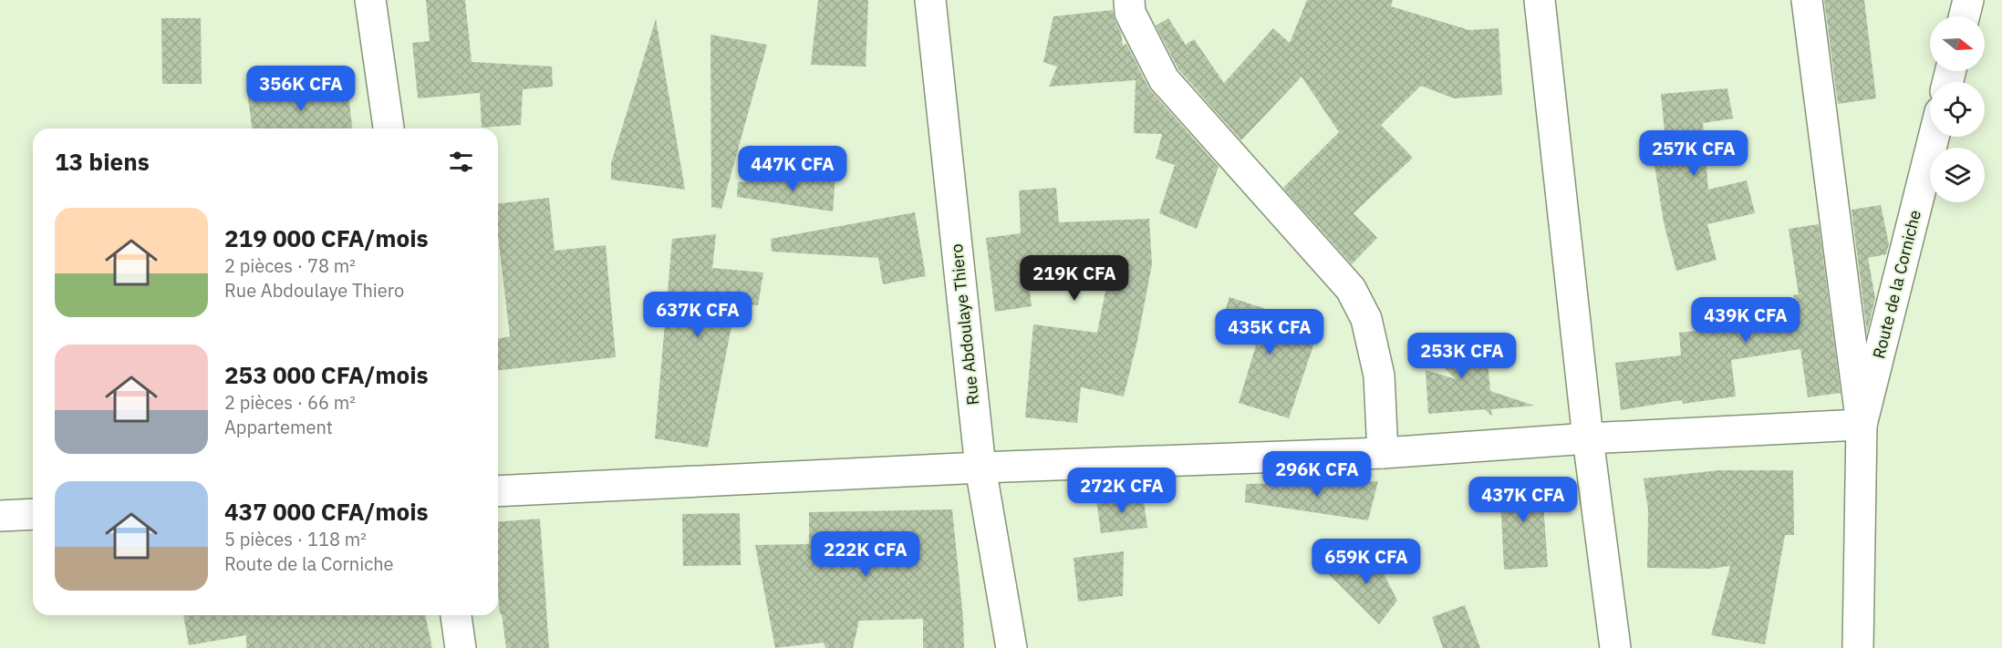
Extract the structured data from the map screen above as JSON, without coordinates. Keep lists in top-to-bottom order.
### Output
{
  "streets": {
    "street": ["Route de la Corniche", "Rue Abdoulaye Thiero"]
  },
  "north": "right",
  "page": {
    "price": [
      "356K CFA",
      "257K CFA",
      "447K CFA",
      "219K CFA",
      "637K CFA",
      "439K CFA",
      "435K CFA",
      "253K CFA",
      "296K CFA",
      "272K CFA",
      "437K CFA",
      "222K CFA",
      "659K CFA"
    ],
    "heading": "13 biens",
    "list": [
      {
        "name": "219 000 CFA/mois",
        "note": "2 pièces · 78 m² · Rue Abdoulaye Thiero"
      },
      {
        "name": "253 000 CFA/mois",
        "note": "2 pièces · 66 m² · Appartement"
      },
      {
        "name": "437 000 CFA/mois",
        "note": "5 pièces · 118 m² · Route de la Corniche"
      }
    ]
  }
}
